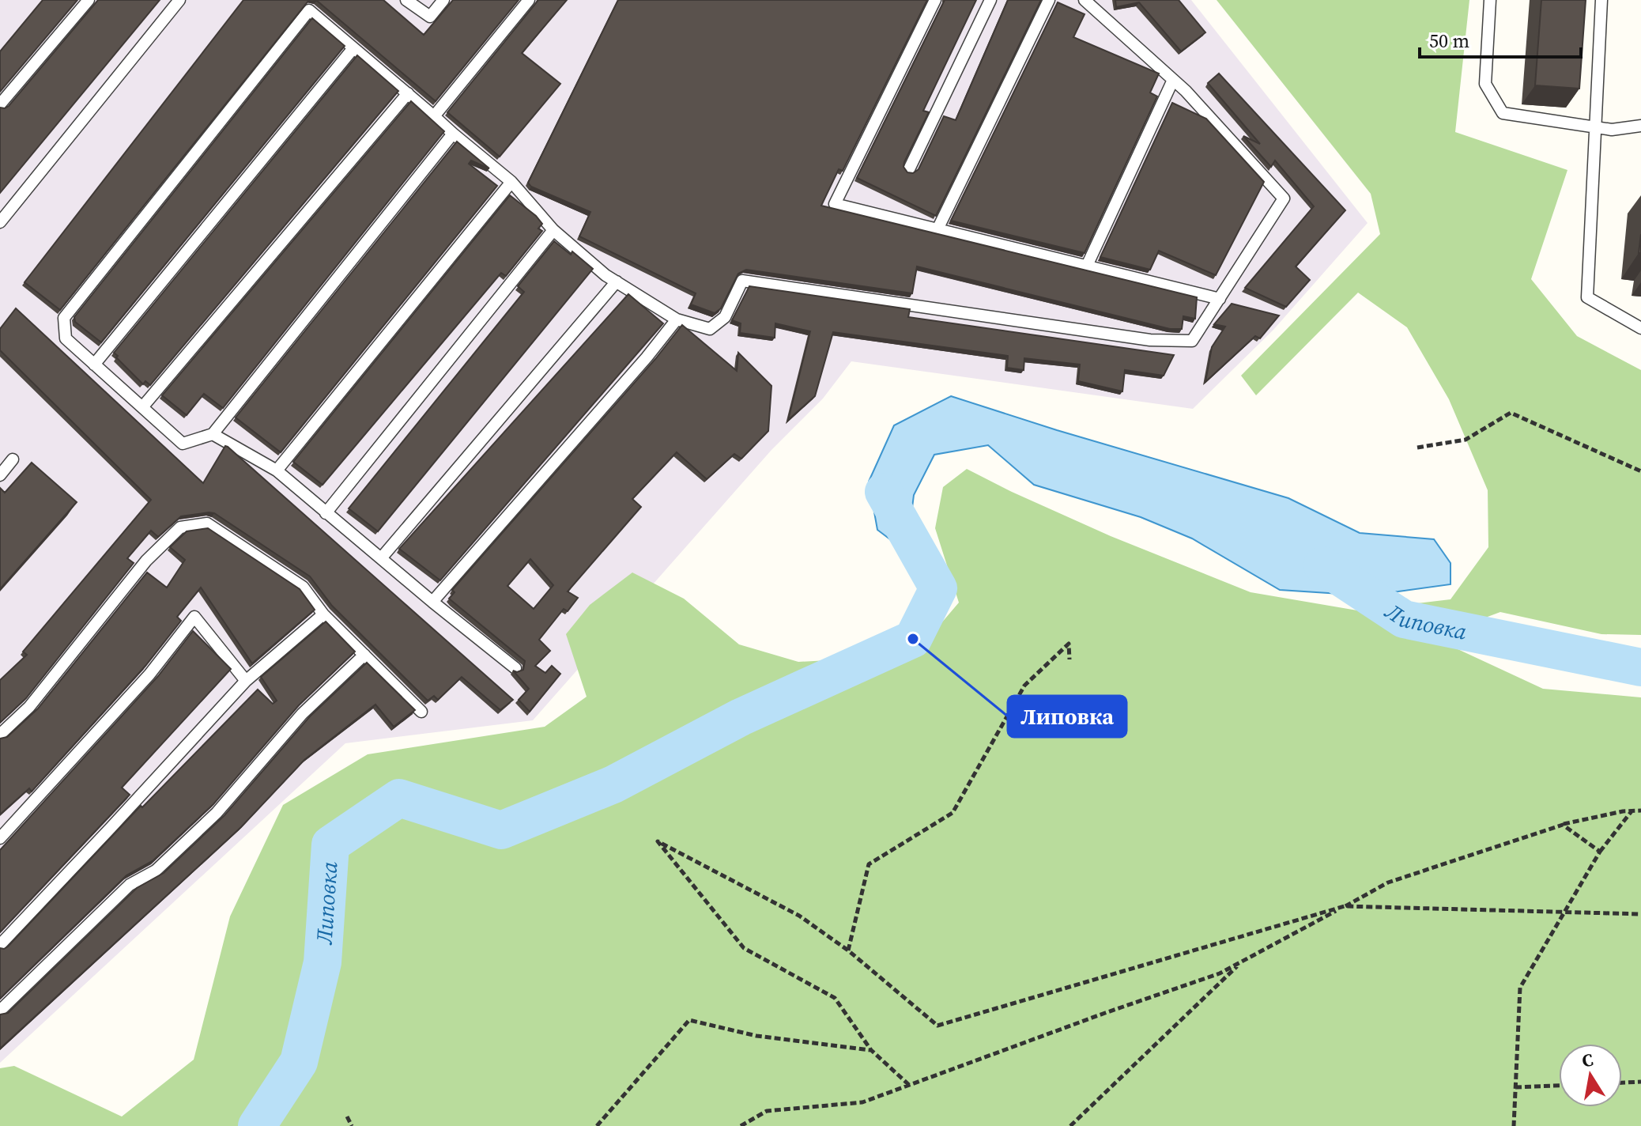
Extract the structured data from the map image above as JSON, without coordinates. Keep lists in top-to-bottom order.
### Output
{
  "water": ["Липовка"],
  "places": ["Липовка"],
  "scale_bar": "50 m",
  "north": "top"
}
